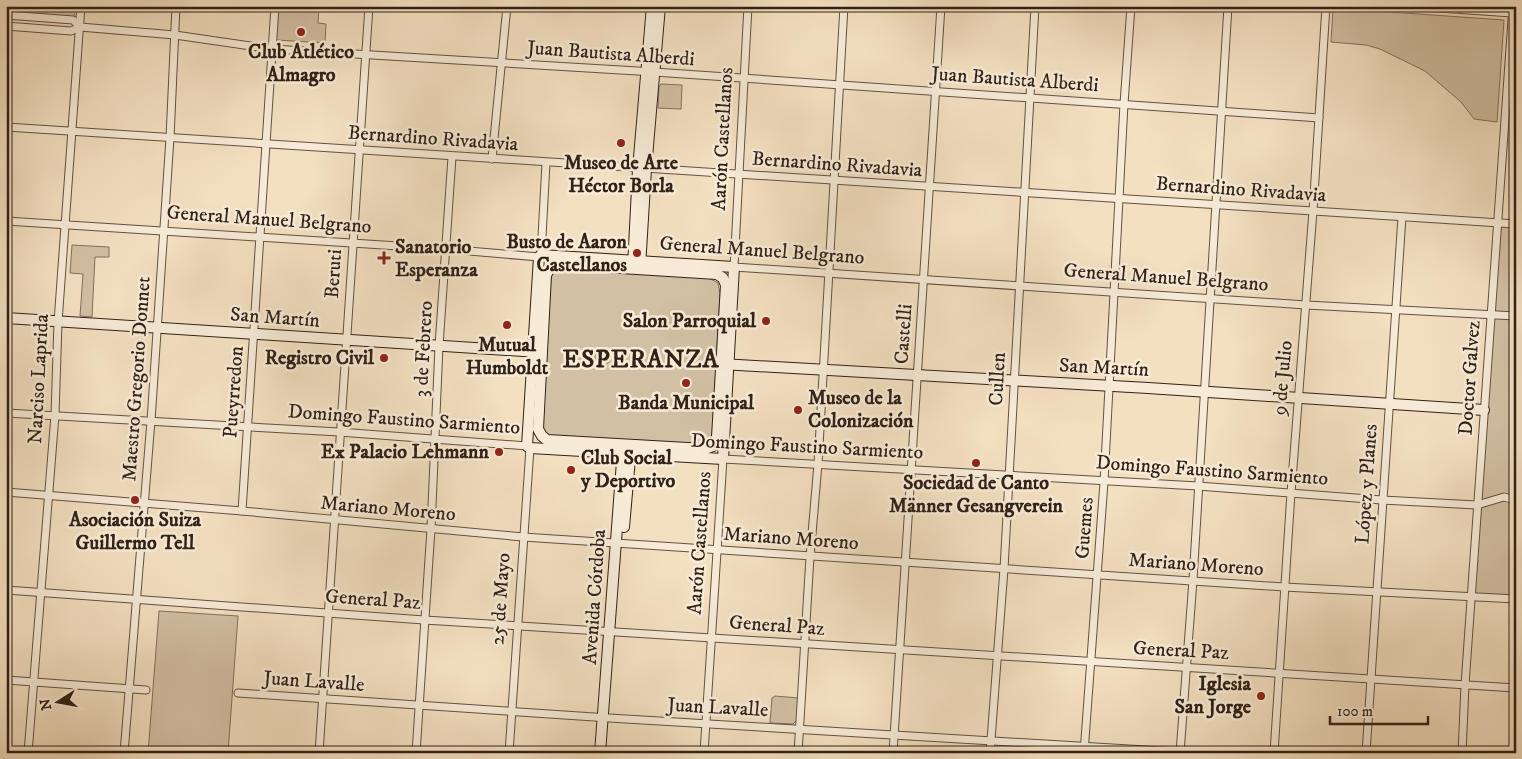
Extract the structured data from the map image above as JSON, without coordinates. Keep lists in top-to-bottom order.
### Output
{
  "streets": {
    "main road": [
      "Aarón Castellanos",
      "General Manuel Belgrano",
      "San Martín",
      "Domingo Faustino Sarmiento",
      "Avenida Córdoba",
      "25 de Mayo"
    ],
    "street": [
      "Juan Bautista Alberdi",
      "Bernardino Rivadavia",
      "Beruti",
      "Castelli",
      "3 de Febrero",
      "9 de Julio",
      "Doctor Galvez",
      "Narciso Laprida",
      "Maestro Gregorio Donnet",
      "Cullen",
      "Pueyrredon",
      "López y Planes",
      "Mariano Moreno",
      "Guemes",
      "General Paz",
      "Juan Lavalle"
    ]
  },
  "crossings": [
    ["Juan Bautista Alberdi", "Aarón Castellanos"],
    ["Juan Bautista Alberdi", "Beruti"],
    ["Juan Bautista Alberdi", "Castelli"],
    ["Juan Bautista Alberdi", "9 de Julio"],
    ["Juan Bautista Alberdi", "Narciso Laprida"],
    ["Juan Bautista Alberdi", "Maestro Gregorio Donnet"],
    ["Juan Bautista Alberdi", "Cullen"],
    ["Juan Bautista Alberdi", "Pueyrredon"],
    ["Juan Bautista Alberdi", "Guemes"],
    ["Bernardino Rivadavia", "Aarón Castellanos"],
    ["Bernardino Rivadavia", "Beruti"],
    ["Bernardino Rivadavia", "Castelli"],
    ["Bernardino Rivadavia", "3 de Febrero"],
    ["Bernardino Rivadavia", "9 de Julio"],
    ["Bernardino Rivadavia", "Doctor Galvez"],
    ["Bernardino Rivadavia", "Narciso Laprida"],
    ["Bernardino Rivadavia", "Maestro Gregorio Donnet"],
    ["Bernardino Rivadavia", "Cullen"],
    ["Bernardino Rivadavia", "Pueyrredon"],
    ["Bernardino Rivadavia", "López y Planes"],
    ["Bernardino Rivadavia", "Guemes"],
    ["Bernardino Rivadavia", "25 de Mayo"],
    ["Aarón Castellanos", "General Manuel Belgrano"],
    ["Aarón Castellanos", "San Martín"],
    ["Aarón Castellanos", "Domingo Faustino Sarmiento"],
    ["Aarón Castellanos", "Mariano Moreno"],
    ["Aarón Castellanos", "General Paz"],
    ["Aarón Castellanos", "Juan Lavalle"],
    ["General Manuel Belgrano", "Beruti"],
    ["General Manuel Belgrano", "Castelli"],
    ["General Manuel Belgrano", "3 de Febrero"],
    ["General Manuel Belgrano", "9 de Julio"],
    ["General Manuel Belgrano", "Doctor Galvez"],
    ["General Manuel Belgrano", "Narciso Laprida"],
    ["General Manuel Belgrano", "Maestro Gregorio Donnet"],
    ["General Manuel Belgrano", "Cullen"],
    ["General Manuel Belgrano", "Pueyrredon"],
    ["General Manuel Belgrano", "López y Planes"],
    ["General Manuel Belgrano", "Guemes"],
    ["General Manuel Belgrano", "25 de Mayo"],
    ["Beruti", "San Martín"],
    ["Beruti", "Domingo Faustino Sarmiento"],
    ["Beruti", "Mariano Moreno"],
    ["Beruti", "General Paz"],
    ["Beruti", "Juan Lavalle"],
    ["San Martín", "Castelli"],
    ["San Martín", "3 de Febrero"],
    ["San Martín", "9 de Julio"],
    ["San Martín", "Doctor Galvez"],
    ["San Martín", "Narciso Laprida"],
    ["San Martín", "Maestro Gregorio Donnet"],
    ["San Martín", "Cullen"],
    ["San Martín", "Pueyrredon"],
    ["San Martín", "López y Planes"],
    ["San Martín", "Guemes"],
    ["San Martín", "25 de Mayo"],
    ["Castelli", "Domingo Faustino Sarmiento"],
    ["Castelli", "Mariano Moreno"],
    ["Castelli", "General Paz"],
    ["Castelli", "Juan Lavalle"],
    ["3 de Febrero", "Domingo Faustino Sarmiento"],
    ["3 de Febrero", "Mariano Moreno"],
    ["3 de Febrero", "General Paz"],
    ["3 de Febrero", "Juan Lavalle"],
    ["9 de Julio", "Domingo Faustino Sarmiento"],
    ["9 de Julio", "Mariano Moreno"],
    ["9 de Julio", "General Paz"],
    ["Doctor Galvez", "Domingo Faustino Sarmiento"],
    ["Doctor Galvez", "Mariano Moreno"],
    ["Doctor Galvez", "General Paz"],
    ["Narciso Laprida", "Domingo Faustino Sarmiento"],
    ["Narciso Laprida", "Mariano Moreno"],
    ["Narciso Laprida", "General Paz"],
    ["Maestro Gregorio Donnet", "Domingo Faustino Sarmiento"],
    ["Maestro Gregorio Donnet", "Mariano Moreno"],
    ["Maestro Gregorio Donnet", "General Paz"],
    ["Cullen", "Domingo Faustino Sarmiento"],
    ["Cullen", "Mariano Moreno"],
    ["Cullen", "General Paz"],
    ["Cullen", "Juan Lavalle"],
    ["Pueyrredon", "Domingo Faustino Sarmiento"],
    ["Pueyrredon", "Mariano Moreno"],
    ["Domingo Faustino Sarmiento", "López y Planes"],
    ["Domingo Faustino Sarmiento", "Guemes"],
    ["Domingo Faustino Sarmiento", "Avenida Córdoba"],
    ["Domingo Faustino Sarmiento", "25 de Mayo"],
    ["López y Planes", "Mariano Moreno"],
    ["López y Planes", "General Paz"],
    ["Mariano Moreno", "Guemes"],
    ["Mariano Moreno", "Avenida Córdoba"],
    ["Mariano Moreno", "25 de Mayo"],
    ["Guemes", "General Paz"],
    ["Guemes", "Juan Lavalle"],
    ["Avenida Córdoba", "General Paz"],
    ["Avenida Córdoba", "Juan Lavalle"],
    ["25 de Mayo", "General Paz"],
    ["25 de Mayo", "Juan Lavalle"]
  ],
  "districts": ["ESPERANZA"],
  "places": {
    "other": [
      "Club Atlético Almagro",
      "Museo de Arte Héctor Borla",
      "Busto de Aaron Castellanos",
      "Salon Parroquial",
      "Mutual Humboldt",
      "Registro Civil",
      "Banda Municipal",
      "Museo de la Colonización",
      "Ex Palacio Lehmann",
      "Sociedad de Canto Männer Gesangverein",
      "Club Social y Deportivo",
      "Asociación Suiza Guillermo Tell",
      "Iglesia San Jorge"
    ],
    "health": ["Sanatorio Esperanza"]
  },
  "scale_bar": "100 m",
  "north": "left"
}
